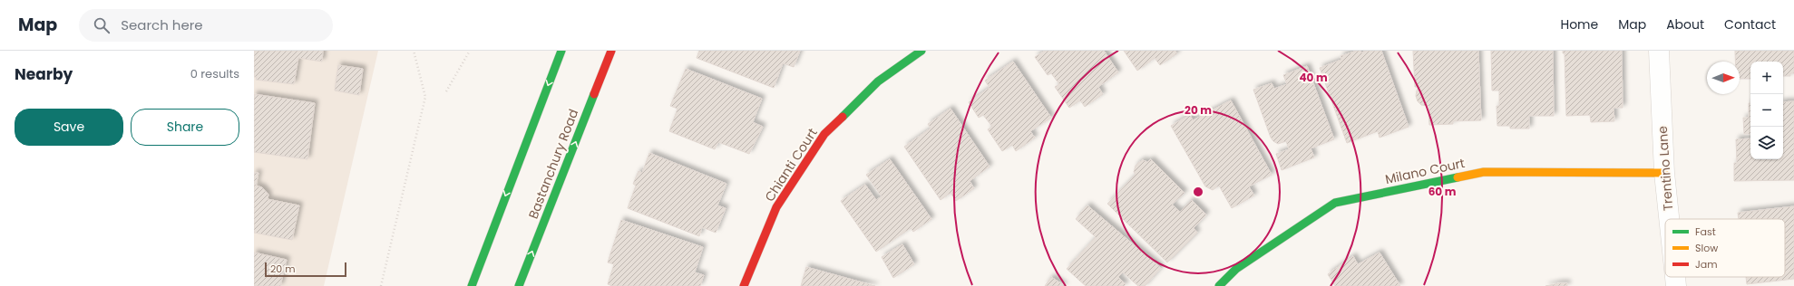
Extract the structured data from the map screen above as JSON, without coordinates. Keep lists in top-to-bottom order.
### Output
{
  "streets": {
    "street": [
      "Bastanchury Road",
      "Chianti Court",
      "Trentino Lane",
      "Milano Court"
    ]
  },
  "crossings": [
    ["Trentino Lane", "Milano Court"]
  ],
  "legend": ["Fast", "Slow", "Jam"],
  "scale_bar": "20 m",
  "north": "right",
  "page": {
    "header": "Map",
    "search": "Search here",
    "nav": [
      "Home",
      "Map",
      "About",
      "Contact"
    ],
    "heading": ["Nearby", "0 results"],
    "map_buttons": ["+", "−"],
    "buttons": ["Save", "Share"],
    "scale": "20 m"
  },
  "rings": ["40 m", "20 m", "60 m"]
}
